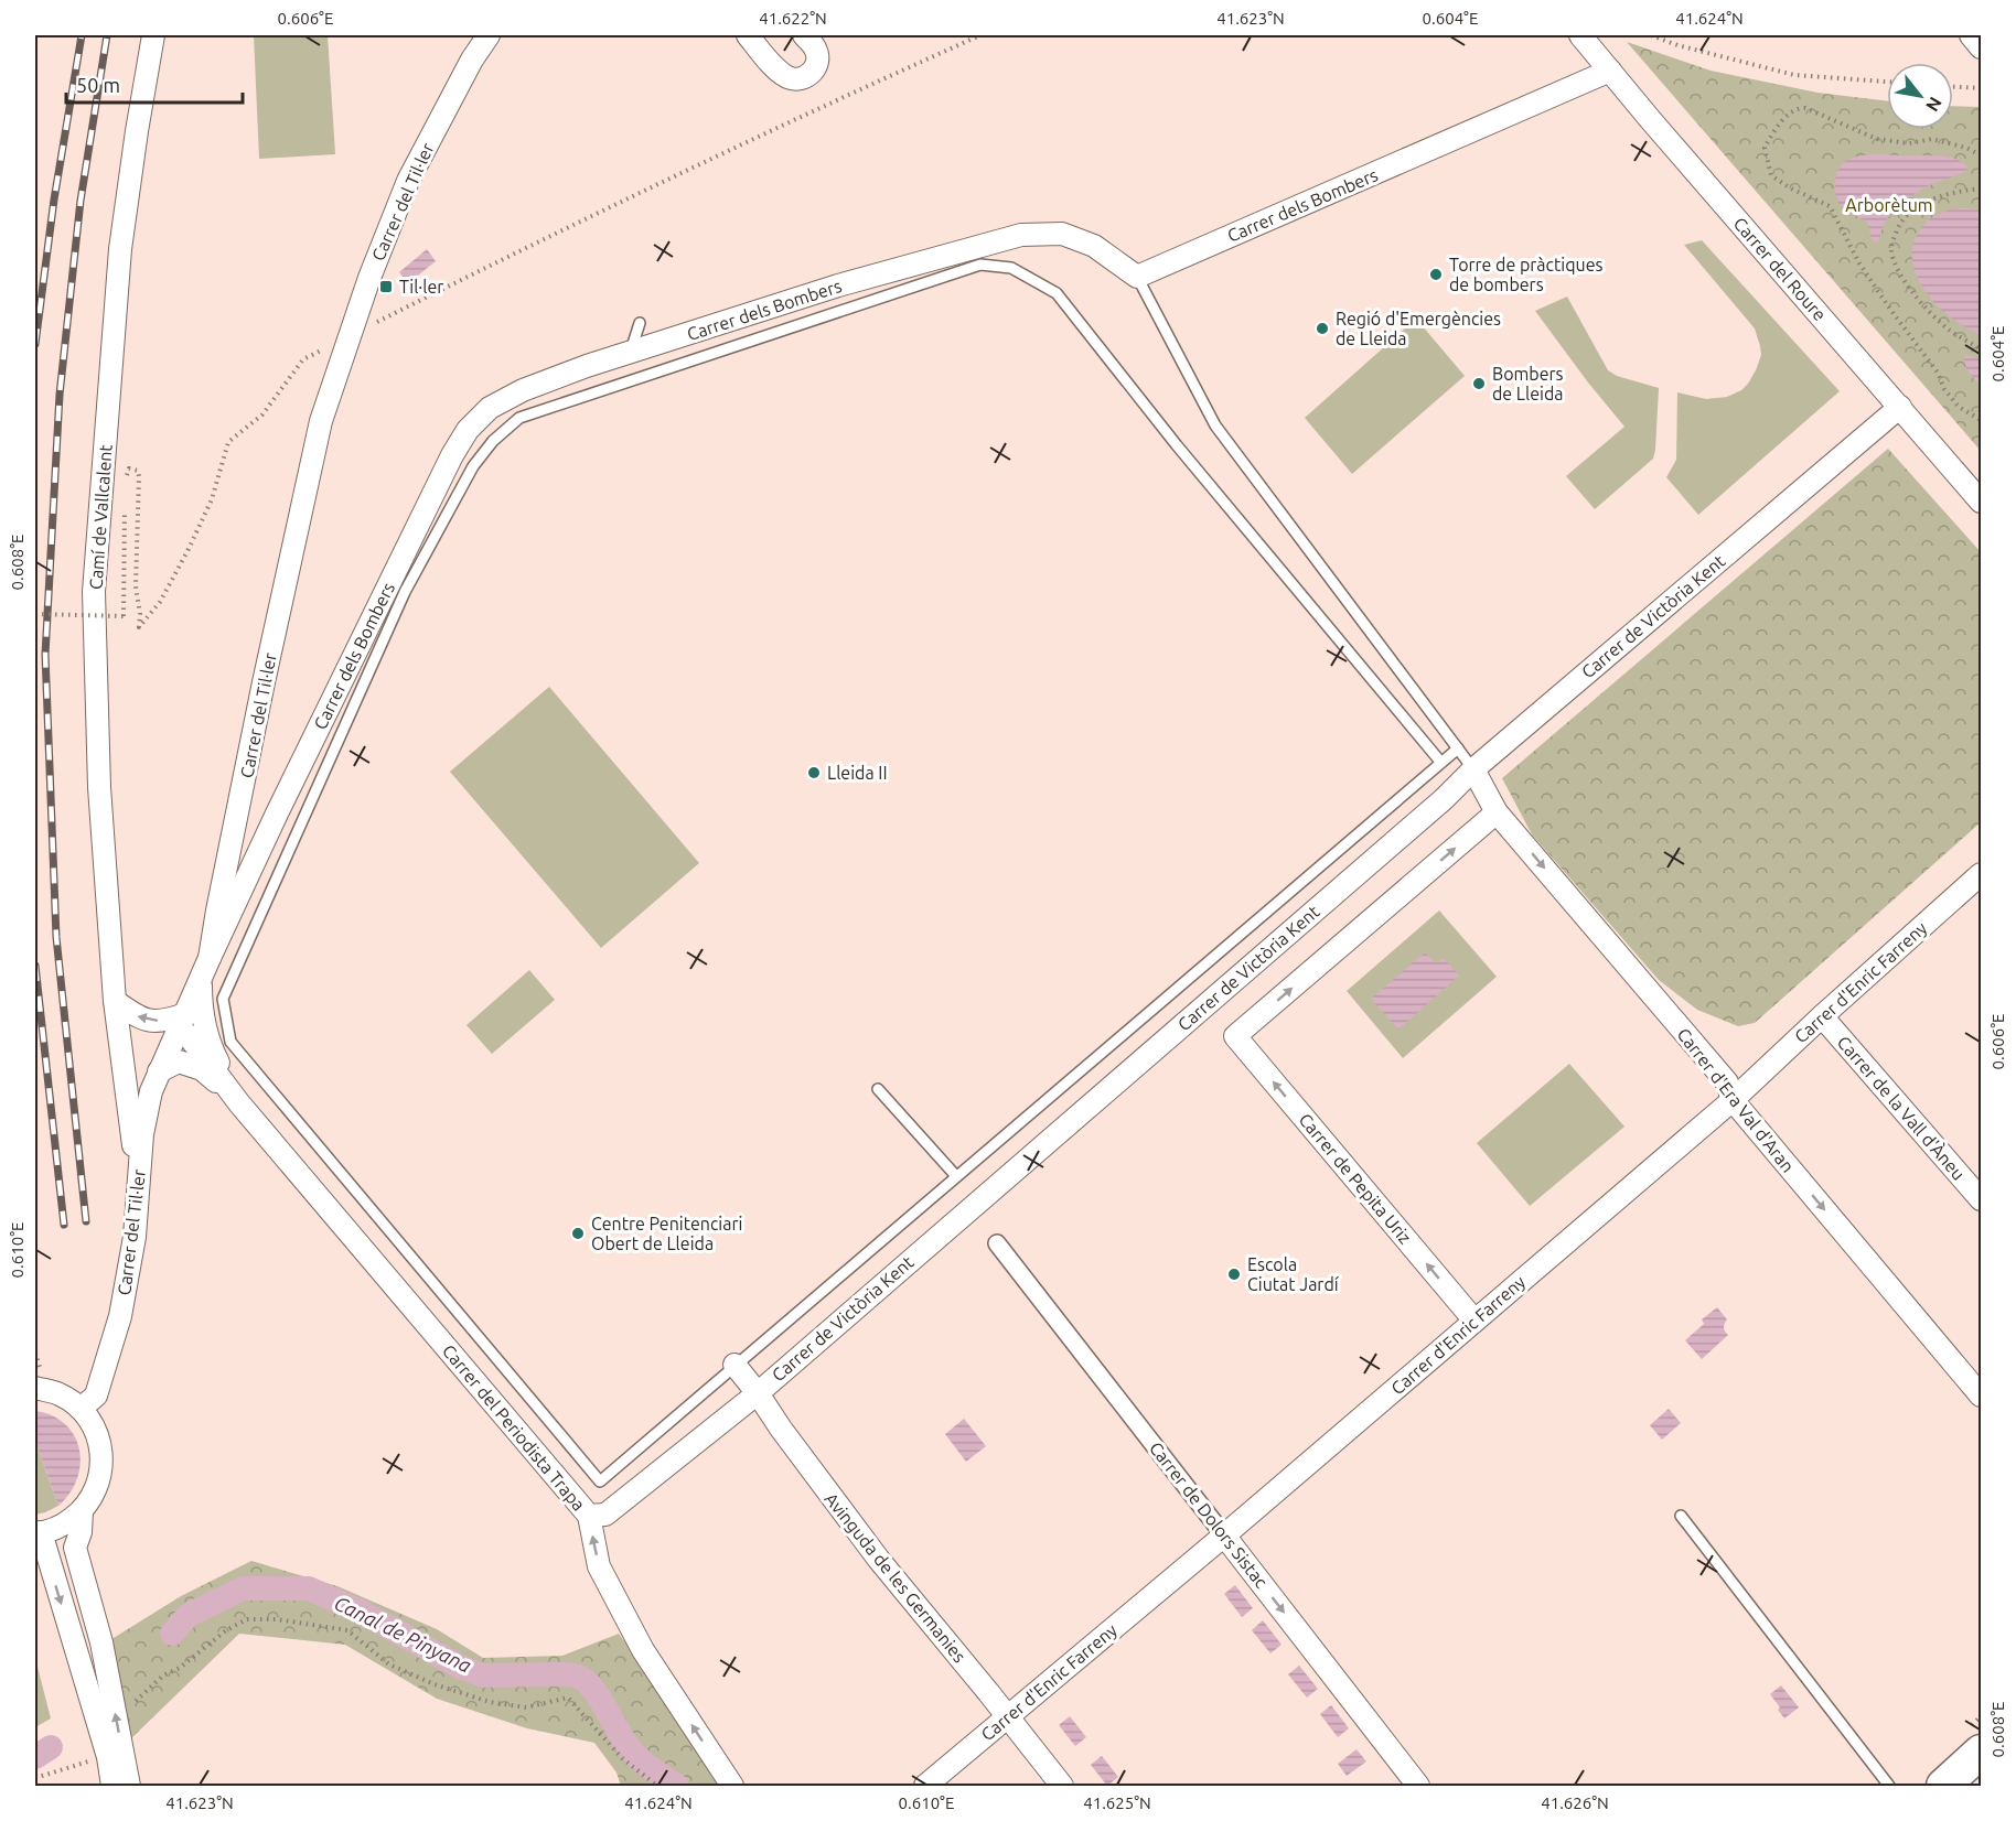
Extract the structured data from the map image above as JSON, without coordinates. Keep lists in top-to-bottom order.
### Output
{
  "streets": {
    "street": [
      "Carrer del Til·ler",
      "Carrer dels Bombers",
      "Carrer del Roure",
      "Camí de Vallcalent",
      "Carrer de Victòria Kent",
      "Carrer d'Enric Farreny",
      "Carrer d'Era Val d'Aran",
      "Carrer de la Vall d'Àneu",
      "Carrer de Pepita Uriz",
      "Carrer del Periodista Trapa",
      "Carrer de Dolors Sistac",
      "Avinguda de les Germanies"
    ]
  },
  "crossings": [
    ["Carrer del Til·ler", "Carrer dels Bombers"],
    ["Carrer del Til·ler", "Camí de Vallcalent"],
    ["Carrer del Til·ler", "Carrer del Periodista Trapa"],
    ["Carrer dels Bombers", "Carrer del Roure"],
    ["Carrer dels Bombers", "Carrer d'Era Val d'Aran"],
    ["Carrer del Roure", "Carrer de Victòria Kent"],
    ["Carrer de Victòria Kent", "Carrer d'Era Val d'Aran"],
    ["Carrer de Victòria Kent", "Carrer del Periodista Trapa"],
    ["Carrer de Victòria Kent", "Avinguda de les Germanies"],
    ["Carrer d'Enric Farreny", "Carrer d'Era Val d'Aran"],
    ["Carrer d'Enric Farreny", "Carrer de la Vall d'Àneu"],
    ["Carrer d'Enric Farreny", "Carrer de Pepita Uriz"],
    ["Carrer d'Enric Farreny", "Carrer de Dolors Sistac"],
    ["Carrer d'Enric Farreny", "Avinguda de les Germanies"],
    ["Carrer d'Era Val d'Aran", "Carrer de Pepita Uriz"]
  ],
  "one_way": ["Carrer d'Era Val d'Aran", "Carrer de Dolors Sistac"],
  "water": ["Canal de Pinyana"],
  "parks": ["Arborètum"],
  "places": {
    "other": [
      "Torre de pràctiques de bombers",
      "Regió d'Emergències de Lleida",
      "Bombers de Lleida",
      "Lleida II",
      "Centre Penitenciari Obert de Lleida",
      "Escola Ciutat Jardí"
    ],
    "transit": ["Til·ler"]
  },
  "scale_bar": "50 m",
  "north": "bottom right",
  "coordinates": [
    "0.606°E",
    "41.622°N",
    "41.623°N",
    "0.604°E",
    "41.624°N",
    "0.608°E",
    "0.610°E",
    "41.625°N",
    "41.626°N"
  ]
}
